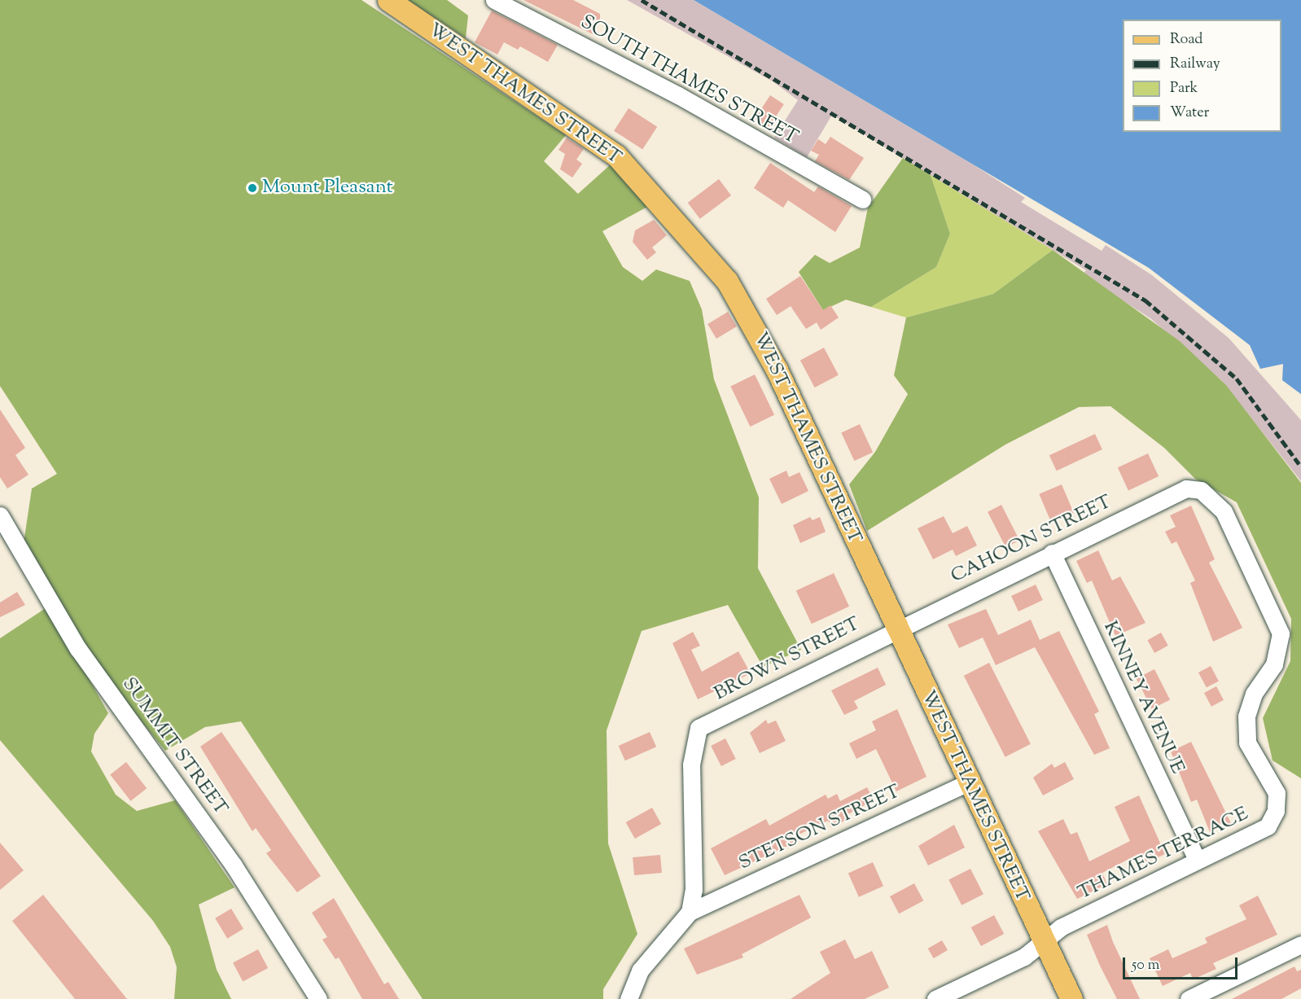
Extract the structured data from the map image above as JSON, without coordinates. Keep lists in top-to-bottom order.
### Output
{
  "streets": {
    "main road": ["WEST THAMES STREET"],
    "street": [
      "SOUTH THAMES STREET",
      "CAHOON STREET",
      "BROWN STREET",
      "KINNEY AVENUE",
      "SUMMIT STREET",
      "STETSON STREET",
      "THAMES TERRACE"
    ]
  },
  "crossings": [
    ["WEST THAMES STREET", "CAHOON STREET"],
    ["WEST THAMES STREET", "BROWN STREET"],
    ["WEST THAMES STREET", "STETSON STREET"],
    ["WEST THAMES STREET", "THAMES TERRACE"],
    ["CAHOON STREET", "BROWN STREET"],
    ["CAHOON STREET", "KINNEY AVENUE"],
    ["CAHOON STREET", "THAMES TERRACE"],
    ["BROWN STREET", "STETSON STREET"],
    ["KINNEY AVENUE", "THAMES TERRACE"]
  ],
  "places": ["Mount Pleasant"],
  "legend": [
    "Road",
    "Railway",
    "Park",
    "Water"
  ],
  "scale_bar": "50 m"
}
